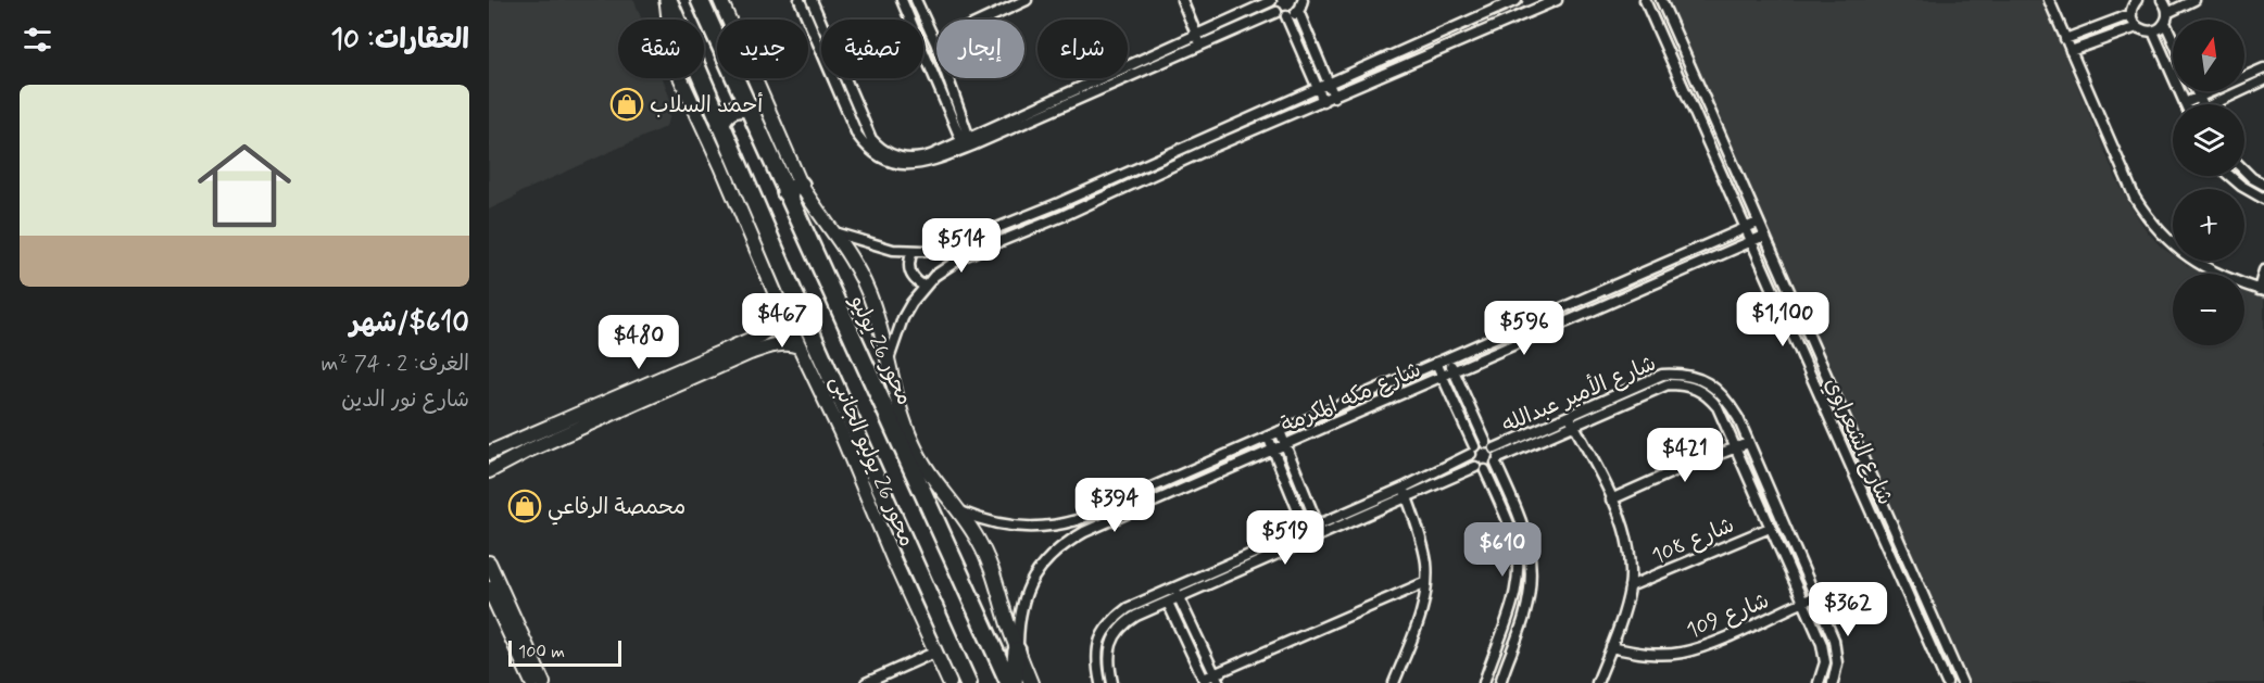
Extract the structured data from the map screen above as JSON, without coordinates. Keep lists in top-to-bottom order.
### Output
{
  "streets": {
    "highway": ["محور 26 يوليو"],
    "street": [
      "شارع الأمير عبدالله",
      "شارع مكه المكرمة",
      "شارع الشعراوي",
      "محور 26 يوليو الجانبى",
      "شارع 108",
      "شارع 109"
    ]
  },
  "crossings": [
    ["شارع الأمير عبدالله", "شارع 108"],
    ["شارع الأمير عبدالله", "شارع 109"],
    ["شارع مكه المكرمة", "شارع الشعراوي"],
    ["شارع مكه المكرمة", "محور 26 يوليو الجانبى"]
  ],
  "places": {
    "shop": ["أحمد السلاب", "محمصة الرفاعي"]
  },
  "scale_bar": "100 m",
  "north": "top",
  "page": {
    "heading": "العقارات: 10",
    "map_buttons": ["+", "−"],
    "chip": [
      "شراء",
      "إيجار",
      "تصفية",
      "جديد",
      "شقة"
    ],
    "list": [
      {
        "name": "$610/شهر",
        "note": "الغرف: 2 · 74 m² · شارع نور الدين"
      }
    ],
    "price": [
      "$514",
      "$1,100",
      "$467",
      "$596",
      "$480",
      "$421",
      "$394",
      "$519",
      "$610",
      "$362"
    ],
    "scale": "100 m"
  }
}
